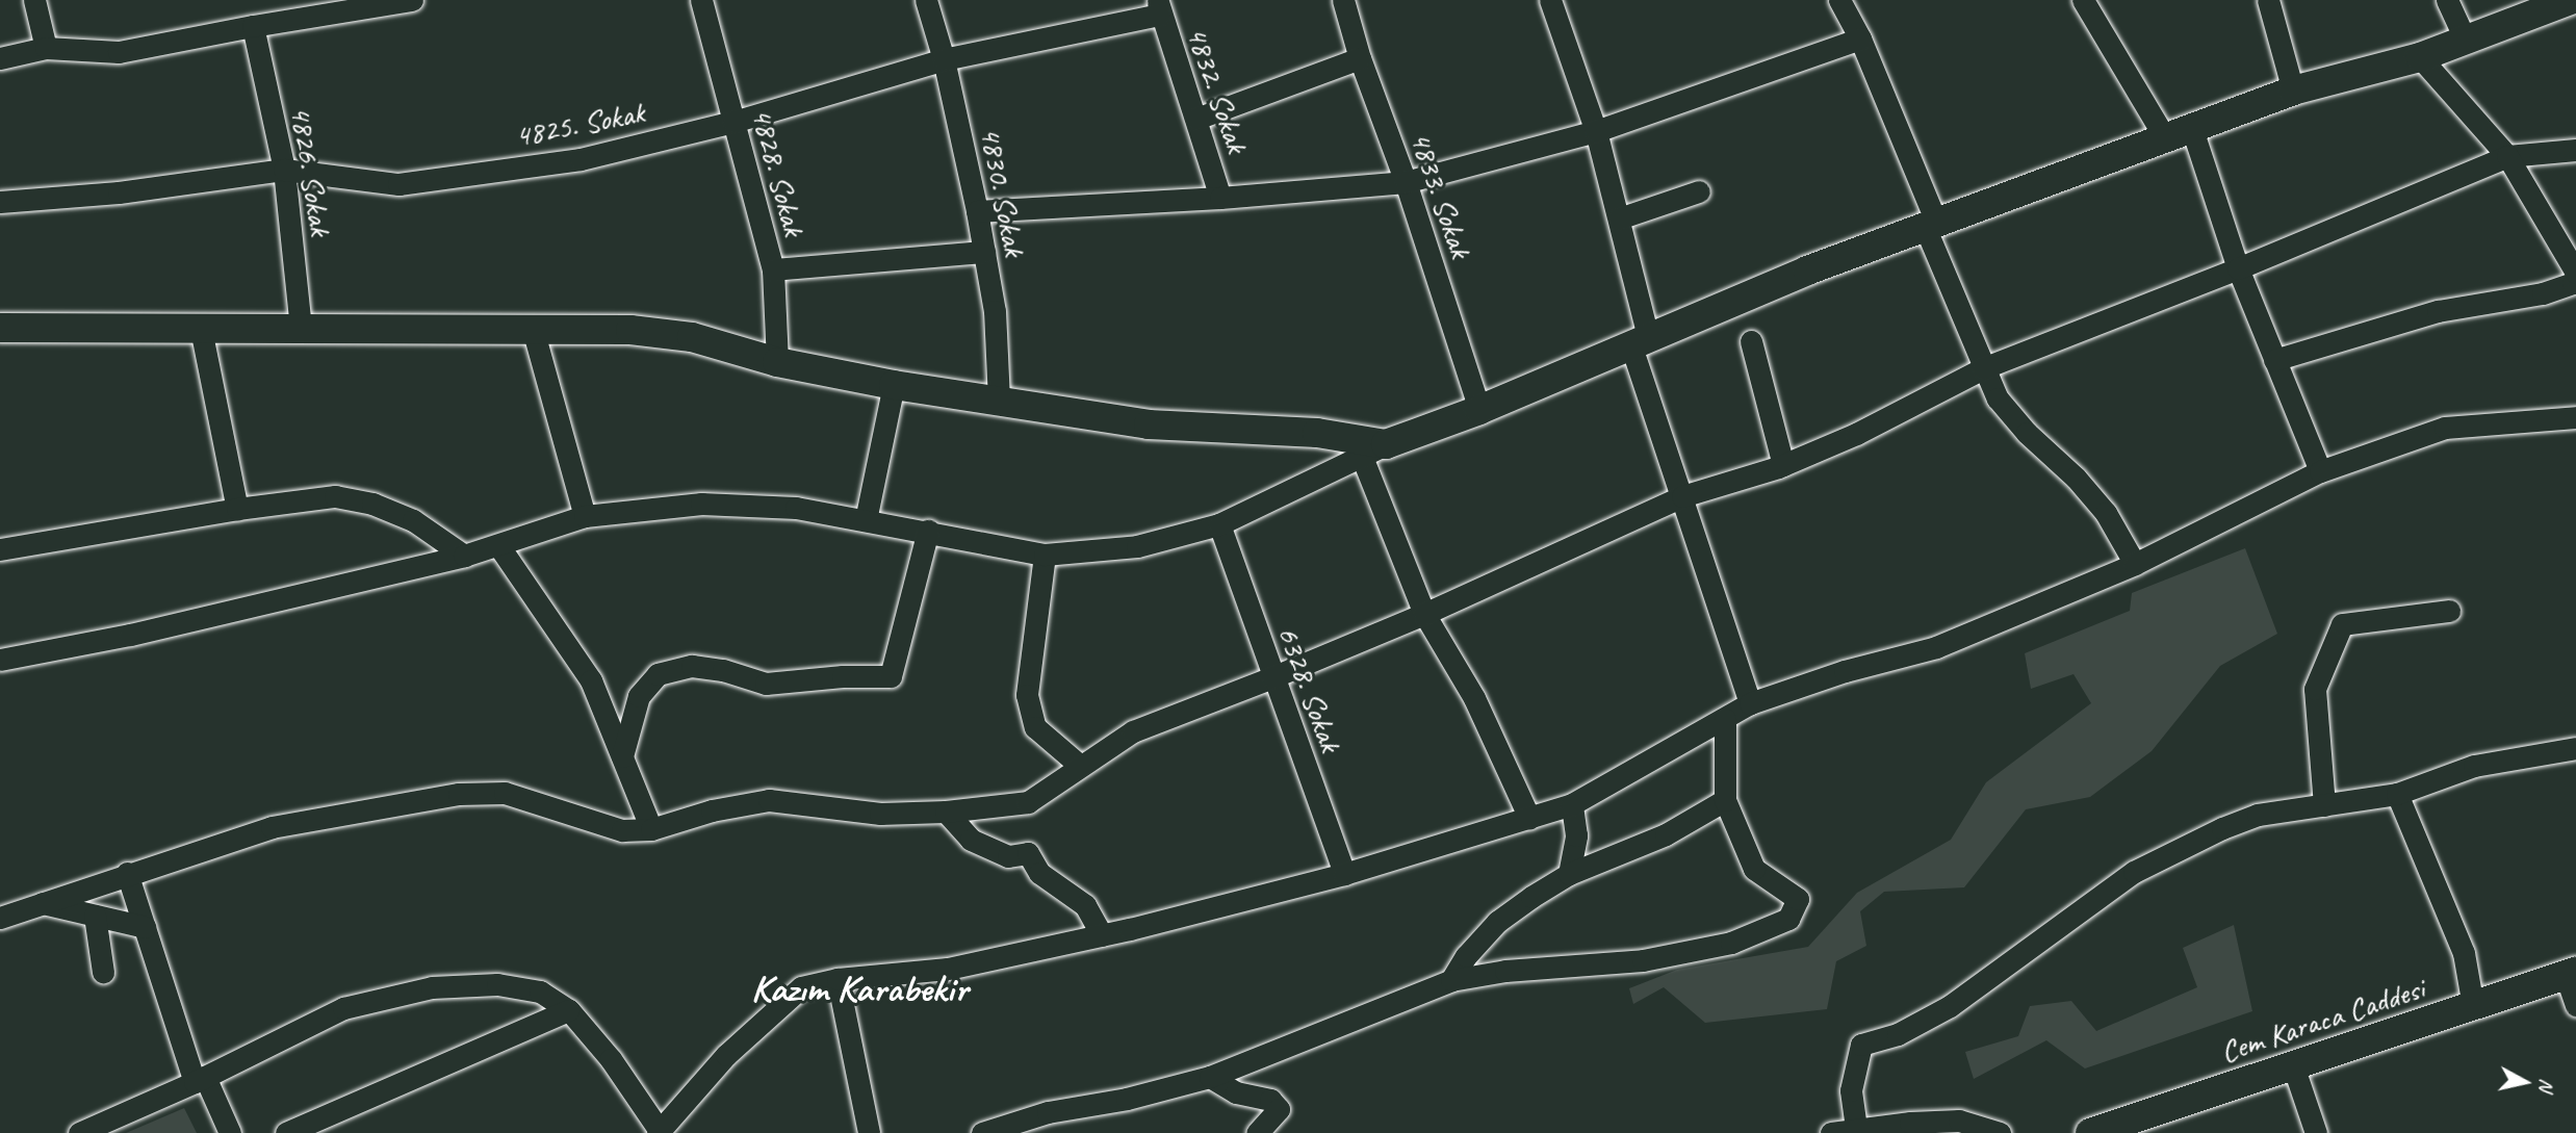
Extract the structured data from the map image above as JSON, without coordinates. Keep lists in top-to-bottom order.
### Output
{
  "streets": {
    "street": [
      "4832. Sokak",
      "4825. Sokak",
      "4826. Sokak",
      "4828. Sokak",
      "4830. Sokak",
      "4833. Sokak",
      "6328. Sokak",
      "Cem Karaca Caddesi"
    ]
  },
  "crossings": [
    ["4832. Sokak", "4825. Sokak"],
    ["4825. Sokak", "4826. Sokak"],
    ["4825. Sokak", "4828. Sokak"],
    ["4825. Sokak", "4830. Sokak"]
  ],
  "districts": ["Kazım Karabekir"],
  "north": "right"
}
